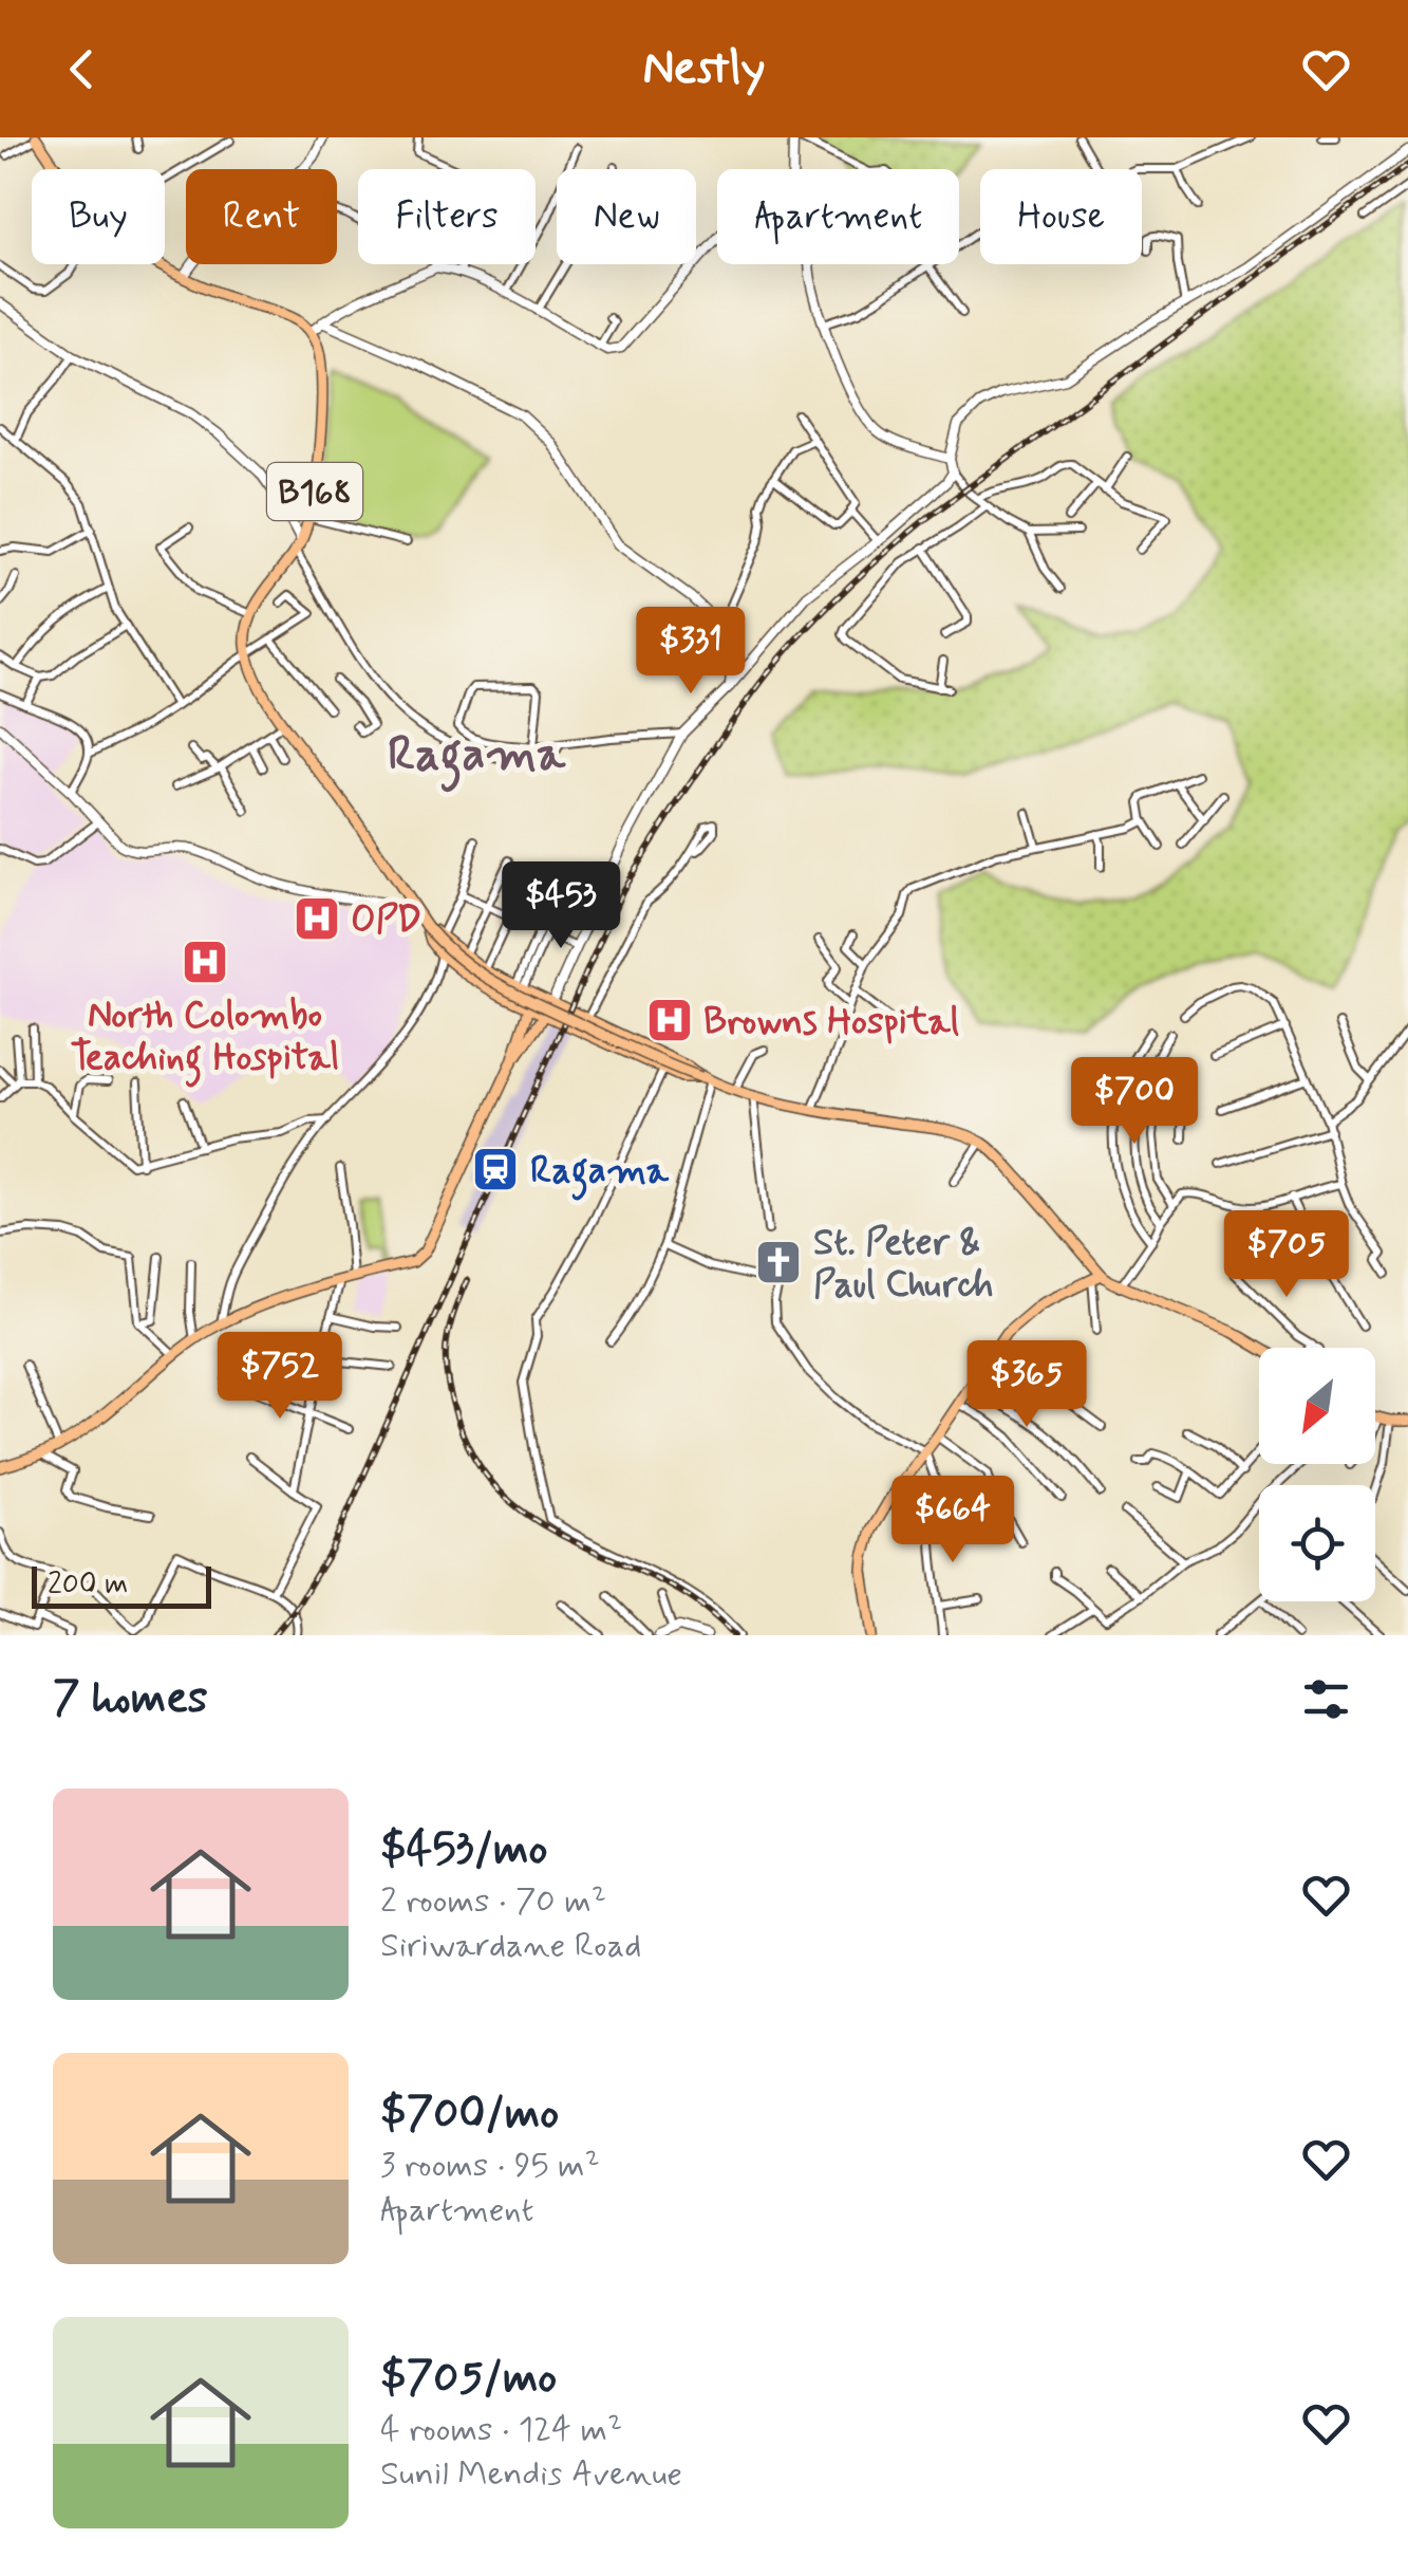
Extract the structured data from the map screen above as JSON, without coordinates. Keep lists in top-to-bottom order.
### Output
{
  "streets": {
    "main road": ["B168"]
  },
  "districts": ["Ragama"],
  "places": {
    "hospital": ["OPD", "North Colombo Teaching Hospital", "Browns Hospital"],
    "station": ["Ragama"],
    "church": ["St. Peter & Paul Church"]
  },
  "scale_bar": "200 m",
  "north": "bottom left",
  "page": {
    "header": "Nestly",
    "chip": [
      "Buy",
      "Rent",
      "Filters",
      "New",
      "Apartment",
      "House"
    ],
    "price": [
      "$331",
      "$453",
      "$700",
      "$705",
      "$752",
      "$365",
      "$664"
    ],
    "scale": "200 m",
    "heading": "7 homes",
    "list": [
      {
        "name": "$453/mo",
        "note": "2 rooms · 70 m² · Siriwardane Road"
      },
      {
        "name": "$700/mo",
        "note": "3 rooms · 95 m² · Apartment"
      },
      {
        "name": "$705/mo",
        "note": "4 rooms · 124 m² · Sunil Mendis Avenue"
      }
    ]
  }
}
